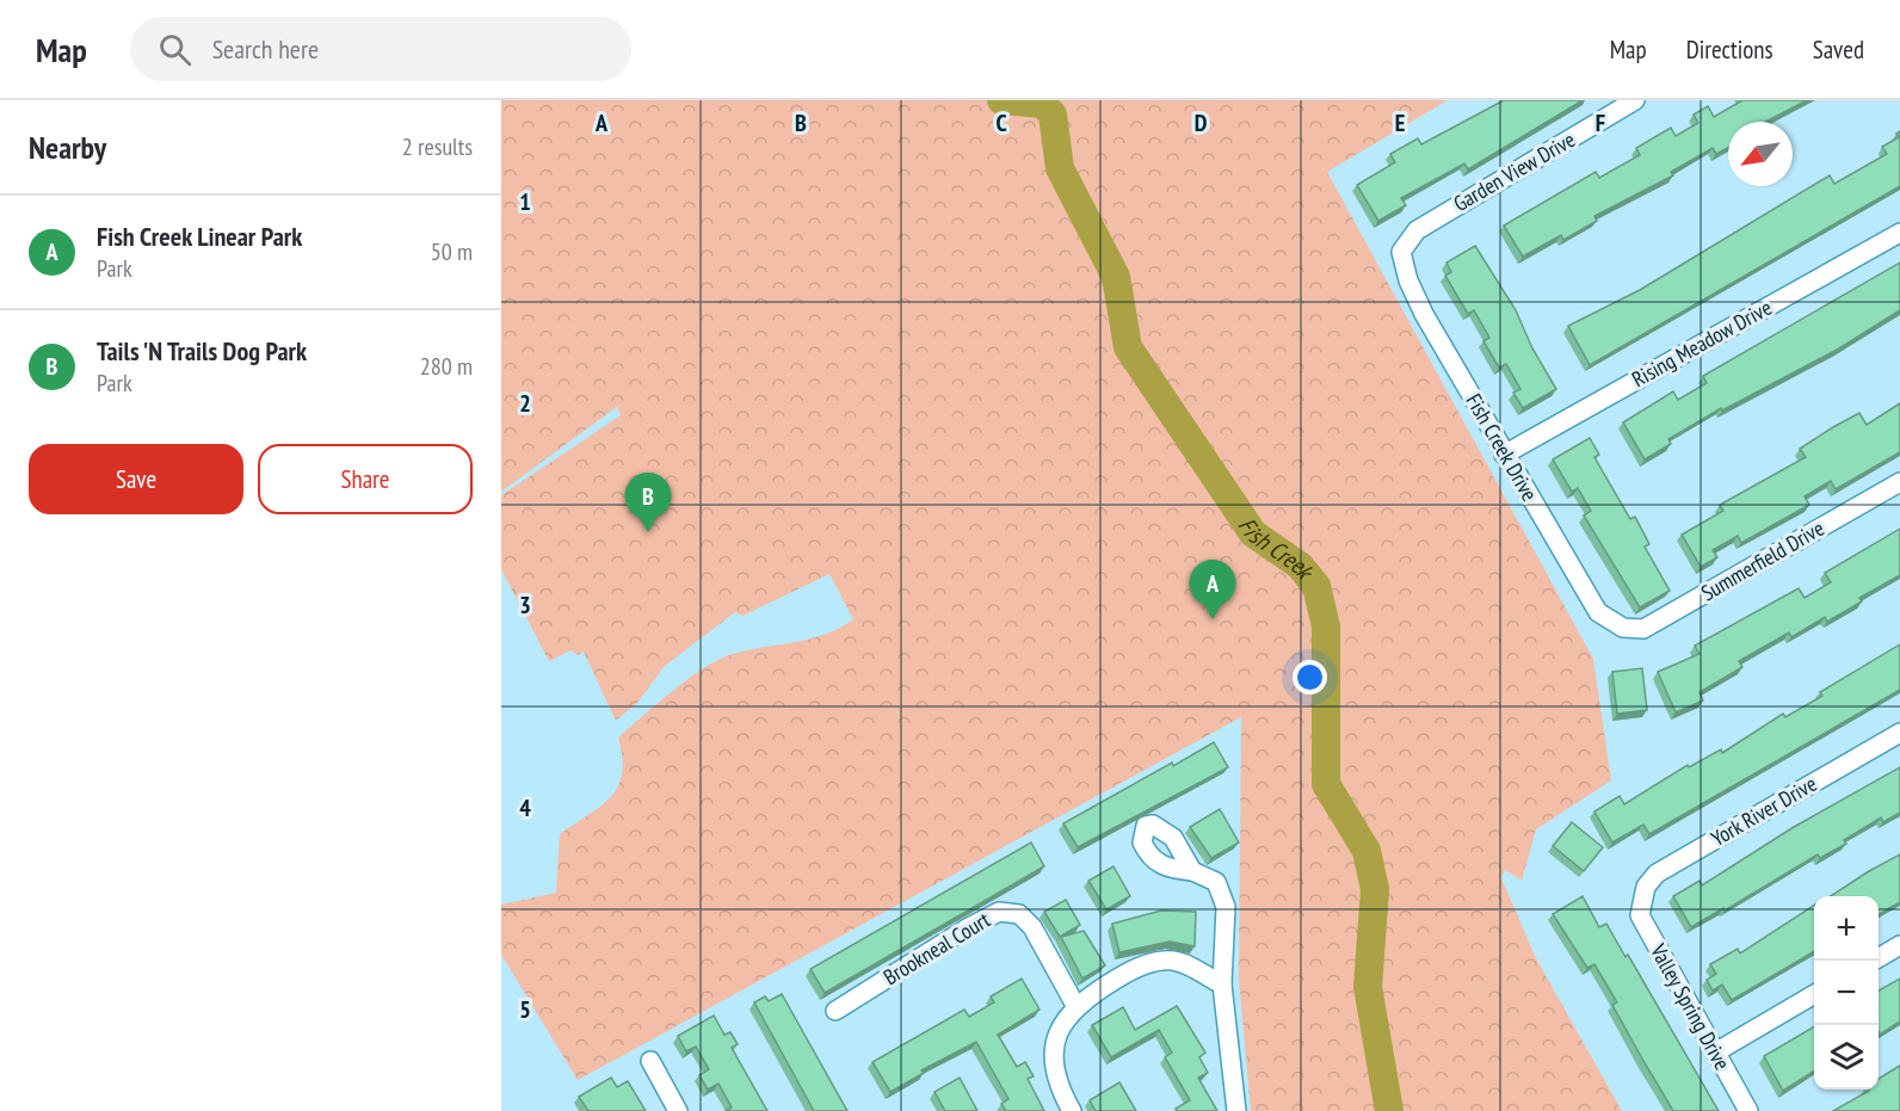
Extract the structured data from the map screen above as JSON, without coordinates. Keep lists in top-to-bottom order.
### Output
{
  "streets": {
    "street": [
      "Garden View Drive",
      "Rising Meadow Drive",
      "Fish Creek Drive",
      "Summerfield Drive",
      "York River Drive",
      "Brookneal Court",
      "Valley Spring Drive"
    ]
  },
  "crossings": [
    ["Garden View Drive", "Fish Creek Drive"],
    ["Rising Meadow Drive", "Fish Creek Drive"],
    ["Fish Creek Drive", "Summerfield Drive"],
    ["York River Drive", "Valley Spring Drive"]
  ],
  "water": ["Fish Creek"],
  "north": "bottom left",
  "page": {
    "header": "Map",
    "search": "Search here",
    "nav": ["Map", "Directions", "Saved"],
    "heading": ["Nearby", "2 results"],
    "list": [
      {
        "mark": "A",
        "name": "Fish Creek Linear Park",
        "note": "Park",
        "value": "50 m"
      },
      {
        "mark": "B",
        "name": "Tails 'N Trails Dog Park",
        "note": "Park",
        "value": "280 m"
      }
    ],
    "buttons": ["Save", "Share"],
    "pins": ["B", "A"],
    "map_buttons": ["+", "−"]
  },
  "grid": {
    "columns": [
      "A",
      "B",
      "C",
      "D",
      "E",
      "F"
    ],
    "rows": [
      "1",
      "2",
      "3",
      "4",
      "5"
    ]
  }
}
